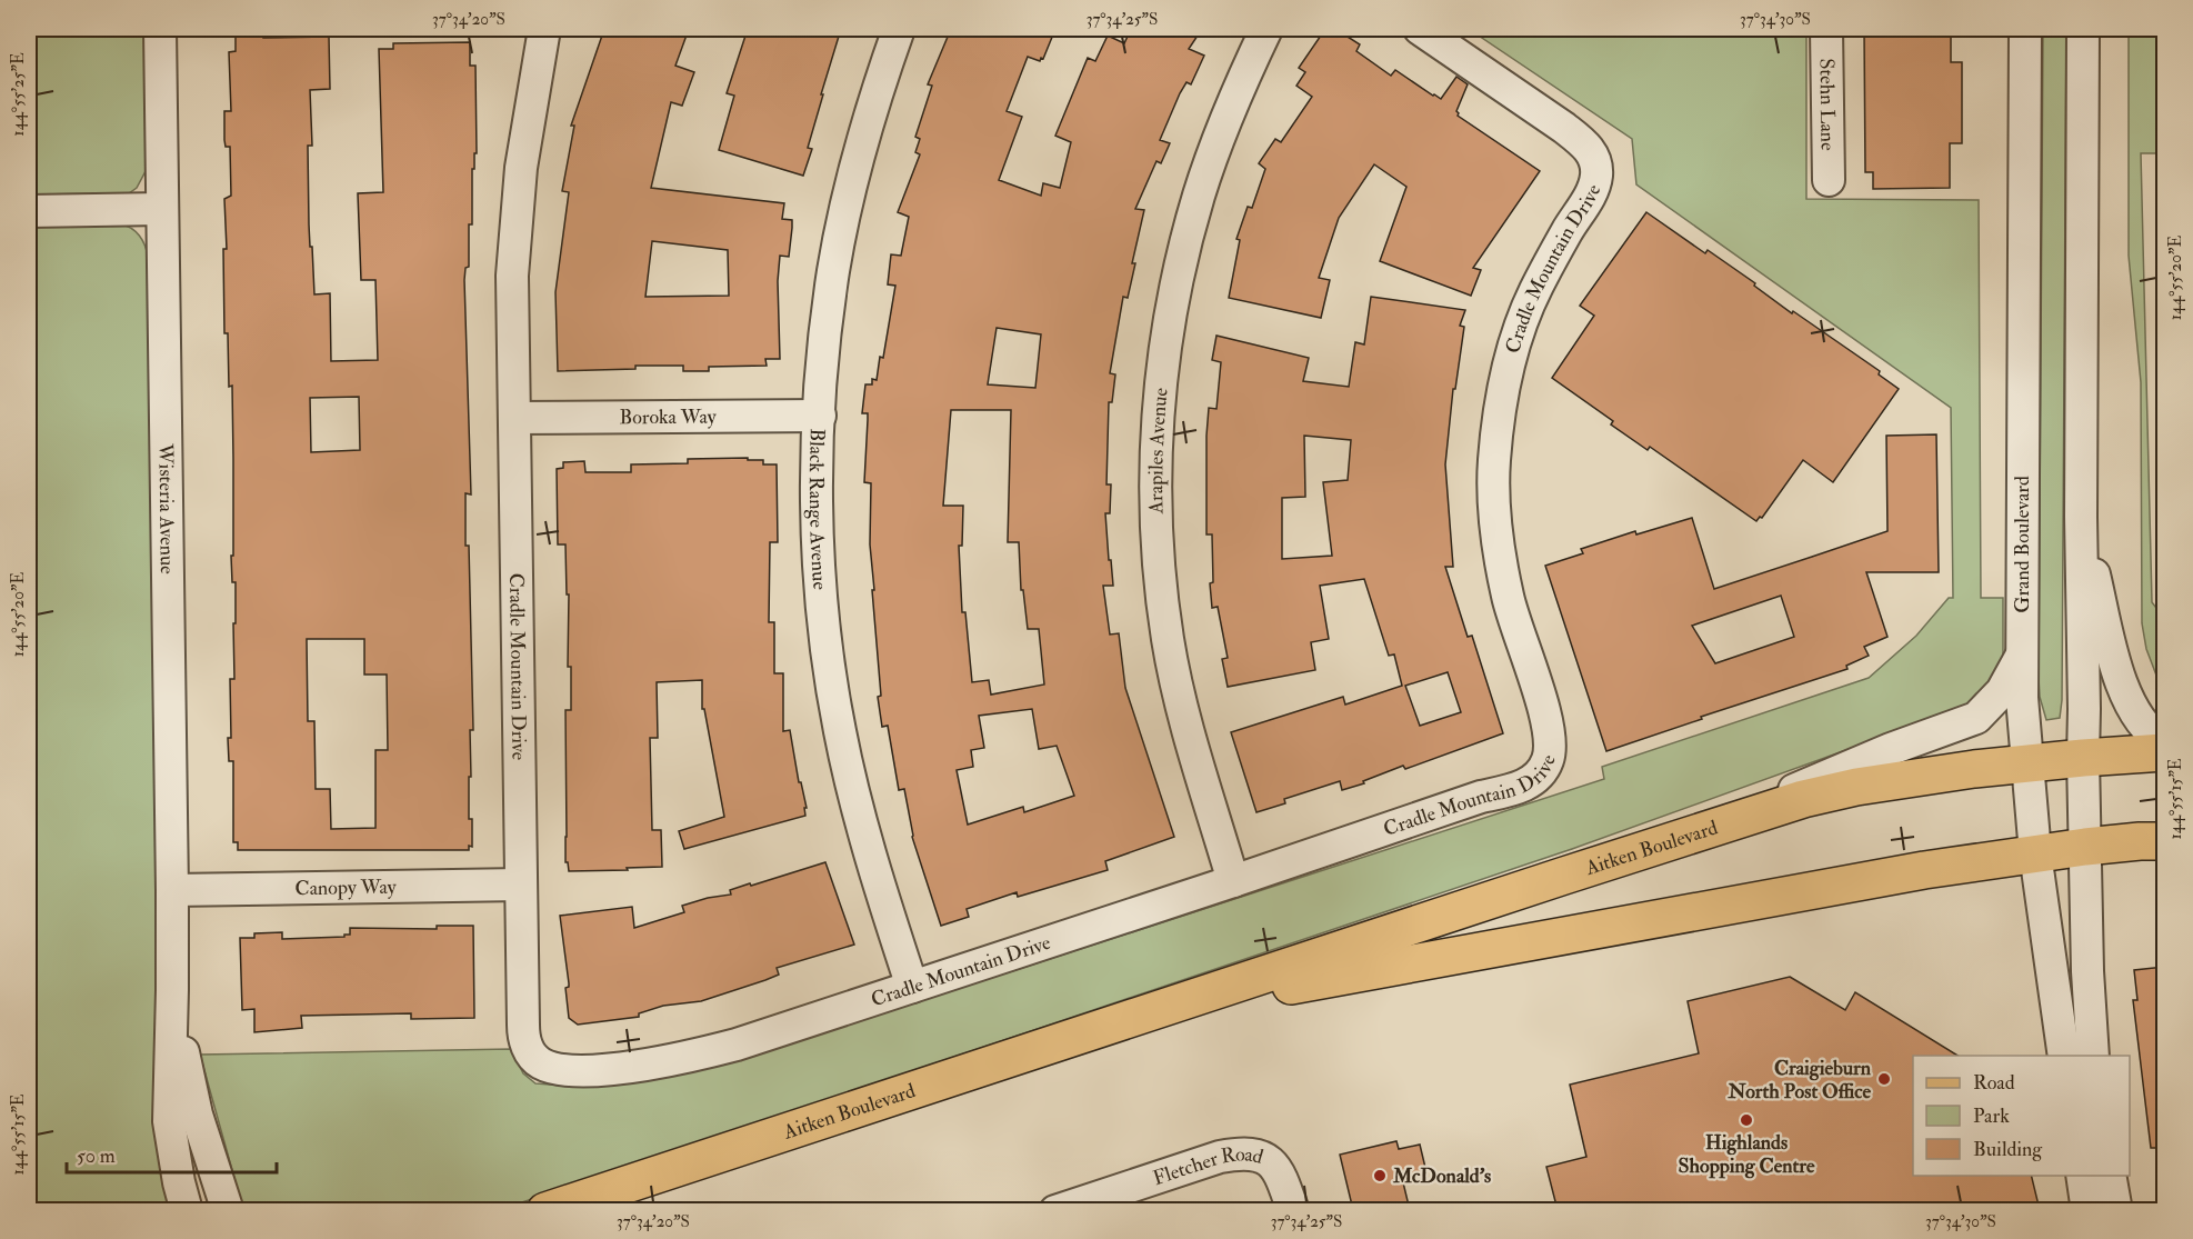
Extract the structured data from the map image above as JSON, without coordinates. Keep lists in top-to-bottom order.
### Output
{
  "streets": {
    "main road": ["Aitken Boulevard"],
    "street": [
      "Stehn Lane",
      "Cradle Mountain Drive",
      "Boroka Way",
      "Arapiles Avenue",
      "Wisteria Avenue",
      "Black Range Avenue",
      "Grand Boulevard",
      "Canopy Way",
      "Fletcher Road"
    ]
  },
  "crossings": [
    ["Cradle Mountain Drive", "Boroka Way"],
    ["Cradle Mountain Drive", "Arapiles Avenue"],
    ["Cradle Mountain Drive", "Black Range Avenue"],
    ["Cradle Mountain Drive", "Canopy Way"],
    ["Boroka Way", "Black Range Avenue"],
    ["Wisteria Avenue", "Canopy Way"],
    ["Grand Boulevard", "Aitken Boulevard"]
  ],
  "places": ["Craigieburn North Post Office", "Highlands Shopping Centre", "McDonald's"],
  "legend": ["Road", "Park", "Building"],
  "scale_bar": "50 m",
  "coordinates": [
    "37°34'20\"S",
    "37°34'25\"S",
    "37°34'30\"S",
    "144°55'25\"E",
    "144°55'20\"E",
    "144°55'15\"E"
  ]
}
